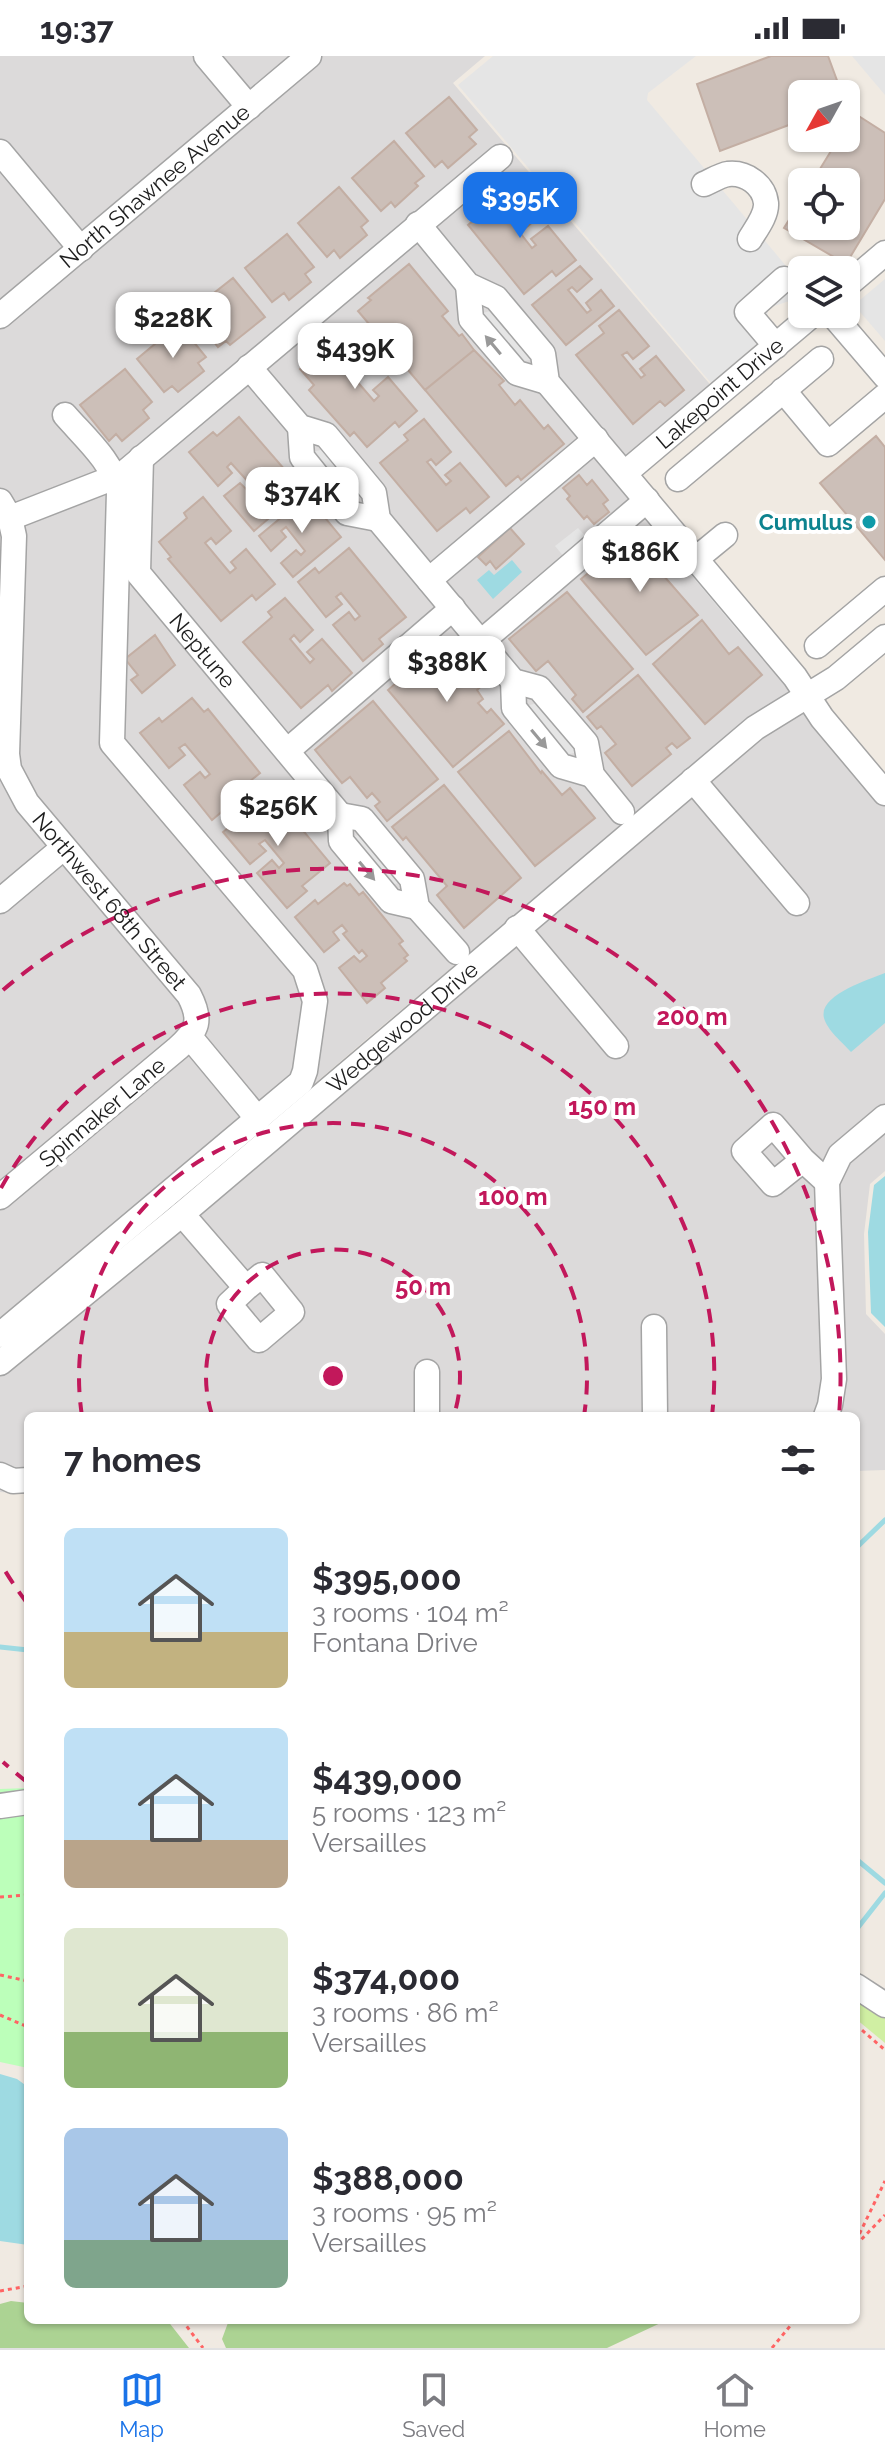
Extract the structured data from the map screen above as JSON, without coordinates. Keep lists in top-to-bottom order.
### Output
{
  "streets": {
    "street": [
      "North Shawnee Avenue",
      "Lakepoint Drive",
      "Neptune",
      "Northwest 68th Street",
      "Wedgewood Drive",
      "Spinnaker Lane"
    ]
  },
  "crossings": [
    ["Northwest 68th Street", "Spinnaker Lane"]
  ],
  "places": ["Cumulus"],
  "north": "bottom left",
  "page": {
    "status": "19:37",
    "price": [
      "$395K",
      "$228K",
      "$439K",
      "$374K",
      "$186K",
      "$388K",
      "$256K"
    ],
    "heading": "7 homes",
    "list": [
      {
        "name": "$395,000",
        "note": "3 rooms · 104 m² · Fontana Drive"
      },
      {
        "name": "$439,000",
        "note": "5 rooms · 123 m² · Versailles"
      },
      {
        "name": "$374,000",
        "note": "3 rooms · 86 m² · Versailles"
      },
      {
        "name": "$388,000",
        "note": "3 rooms · 95 m² · Versailles"
      }
    ],
    "tabs": ["Map", "Saved", "Home"]
  },
  "rings": [
    "200 m",
    "150 m",
    "100 m",
    "50 m"
  ]
}
